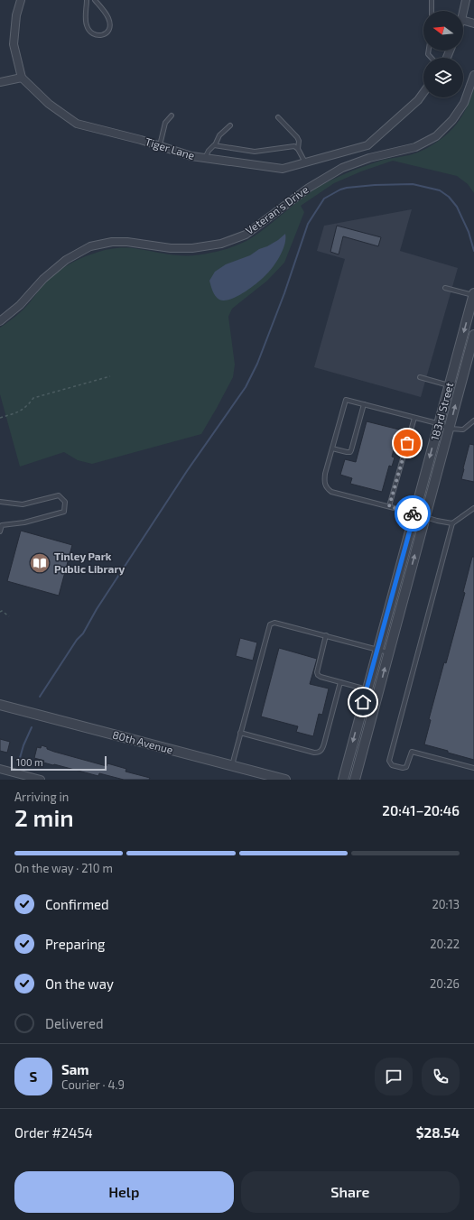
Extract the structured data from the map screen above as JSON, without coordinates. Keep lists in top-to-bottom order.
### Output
{
  "streets": {
    "street": [
      "Tiger Lane",
      "Veteran's Drive",
      "183rd Street",
      "80th Avenue"
    ]
  },
  "places": {
    "library": ["Tinley Park Public Library"]
  },
  "scale_bar": "100 m",
  "north": "left",
  "page": {
    "scale": "100 m",
    "heading": ["2 min", "Arriving in", "20:41–20:46"],
    "panel": [
      "Sam",
      "Courier · 4.9",
      "Order #2454",
      "$28.54"
    ],
    "bar": "On the way · 210 m",
    "list": [
      ["Confirmed", "20:13"],
      ["Preparing", "20:22"],
      ["On the way", "20:26"],
      "Delivered"
    ],
    "round": "S",
    "buttons": ["Help", "Share"]
  }
}
